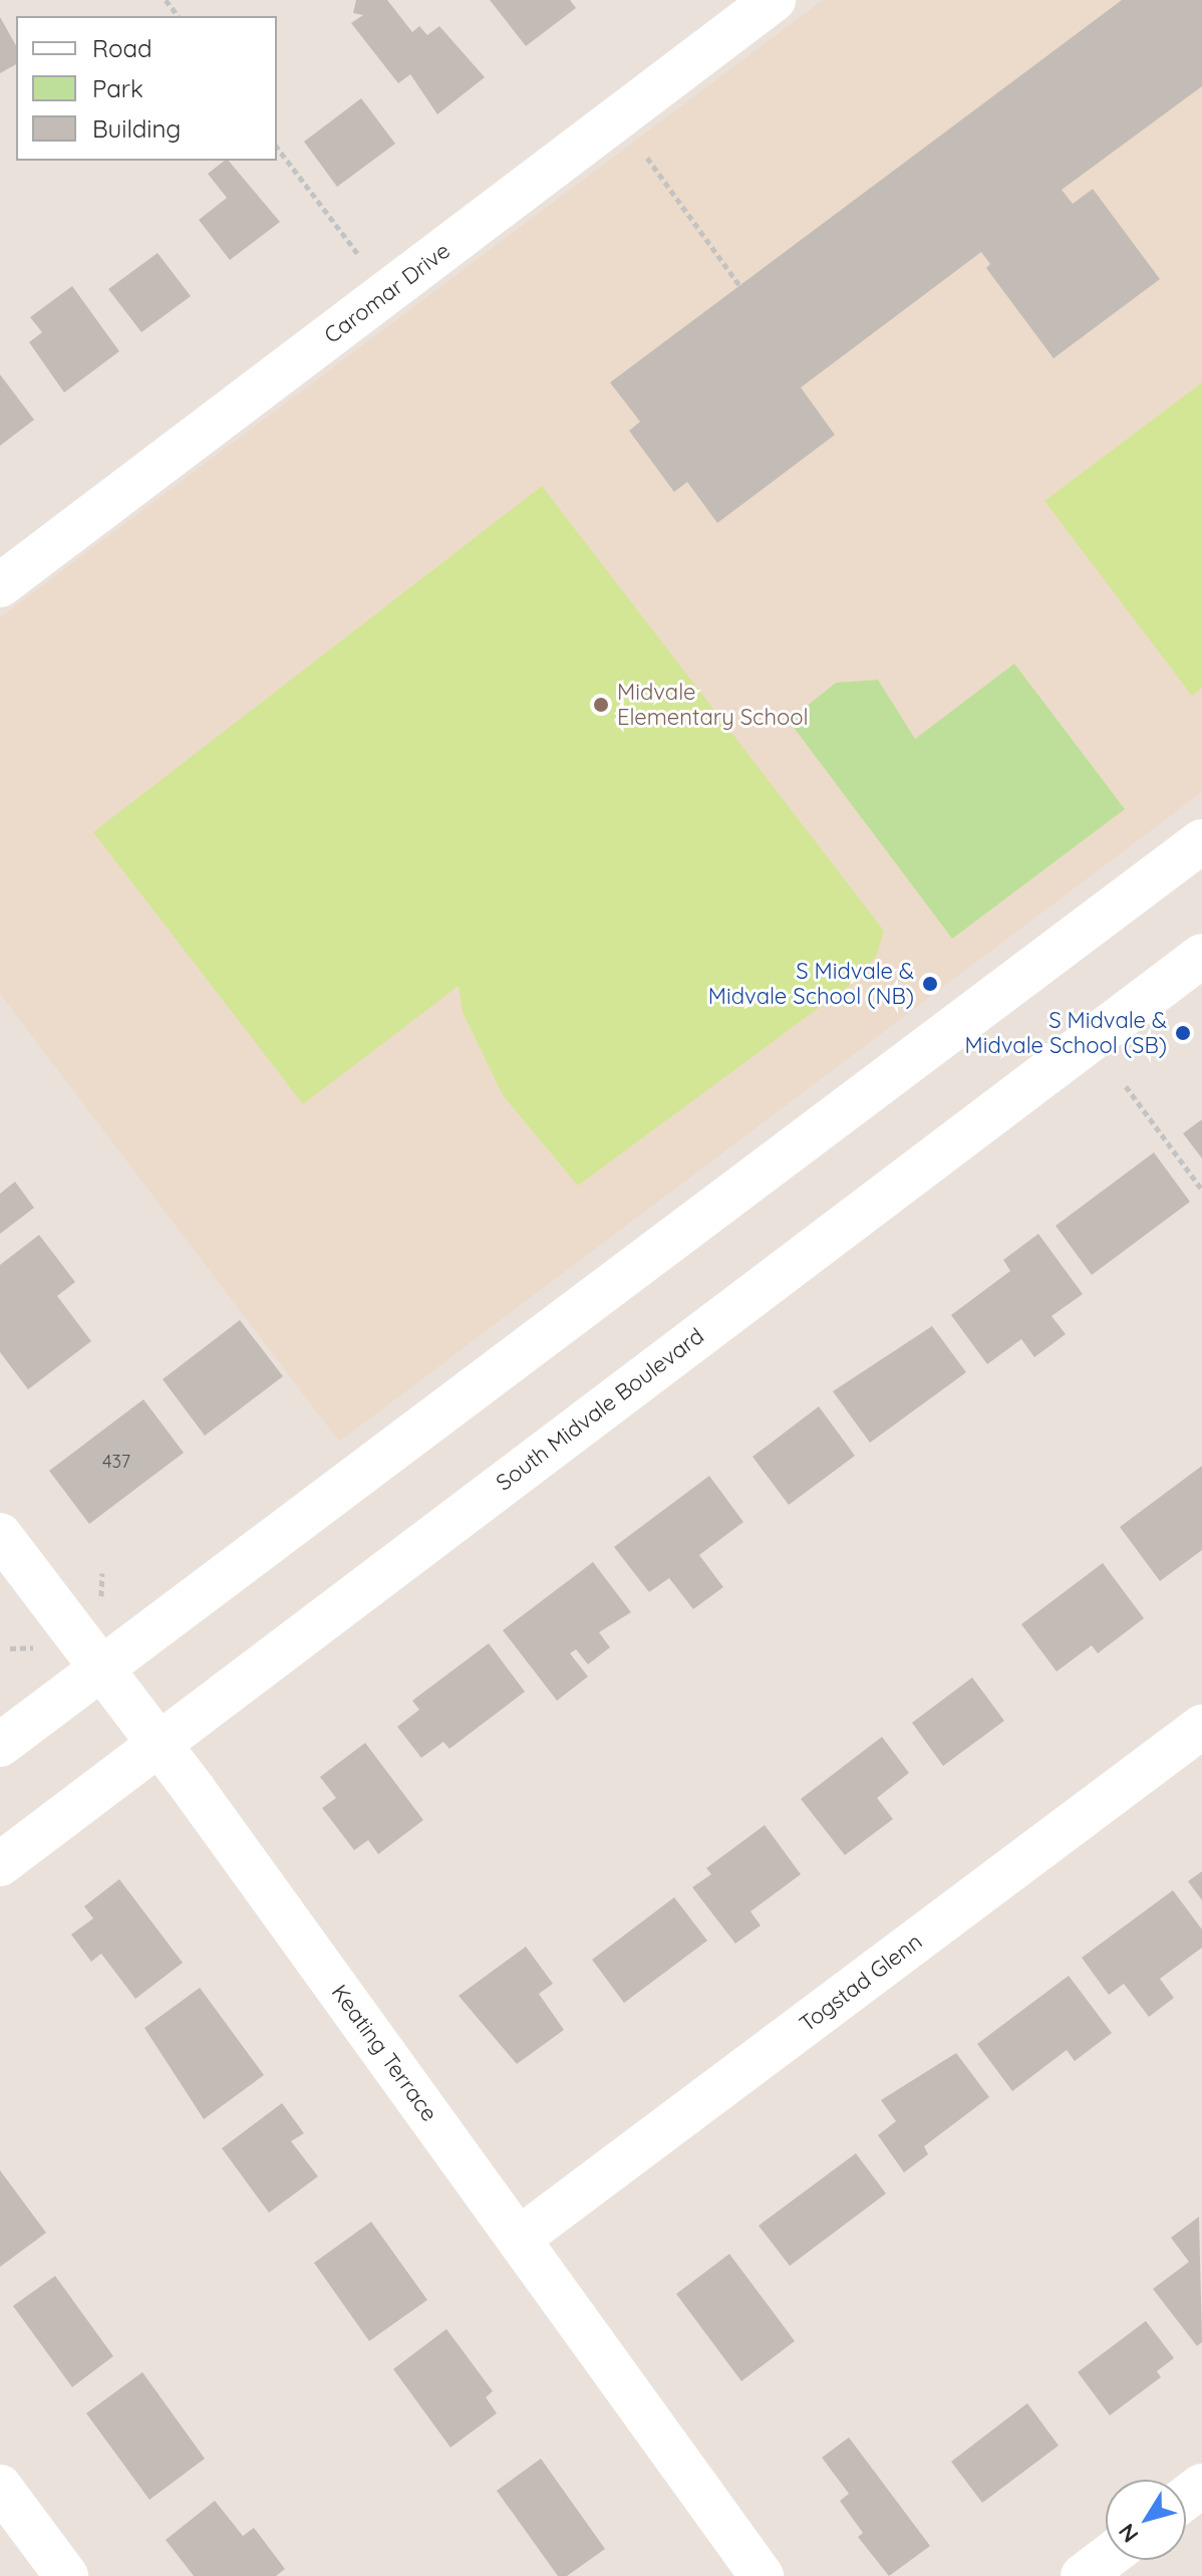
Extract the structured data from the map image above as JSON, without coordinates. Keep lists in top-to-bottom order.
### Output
{
  "streets": {
    "street": [
      "Caromar Drive",
      "South Midvale Boulevard",
      "Togstad Glenn",
      "Keating Terrace"
    ]
  },
  "crossings": [
    ["South Midvale Boulevard", "Keating Terrace"],
    ["Togstad Glenn", "Keating Terrace"]
  ],
  "places": ["Midvale Elementary School", "S Midvale & Midvale School (NB)", "S Midvale & Midvale School (SB)"],
  "house_numbers": ["437"],
  "legend": ["Road", "Park", "Building"],
  "north": "bottom left"
}
